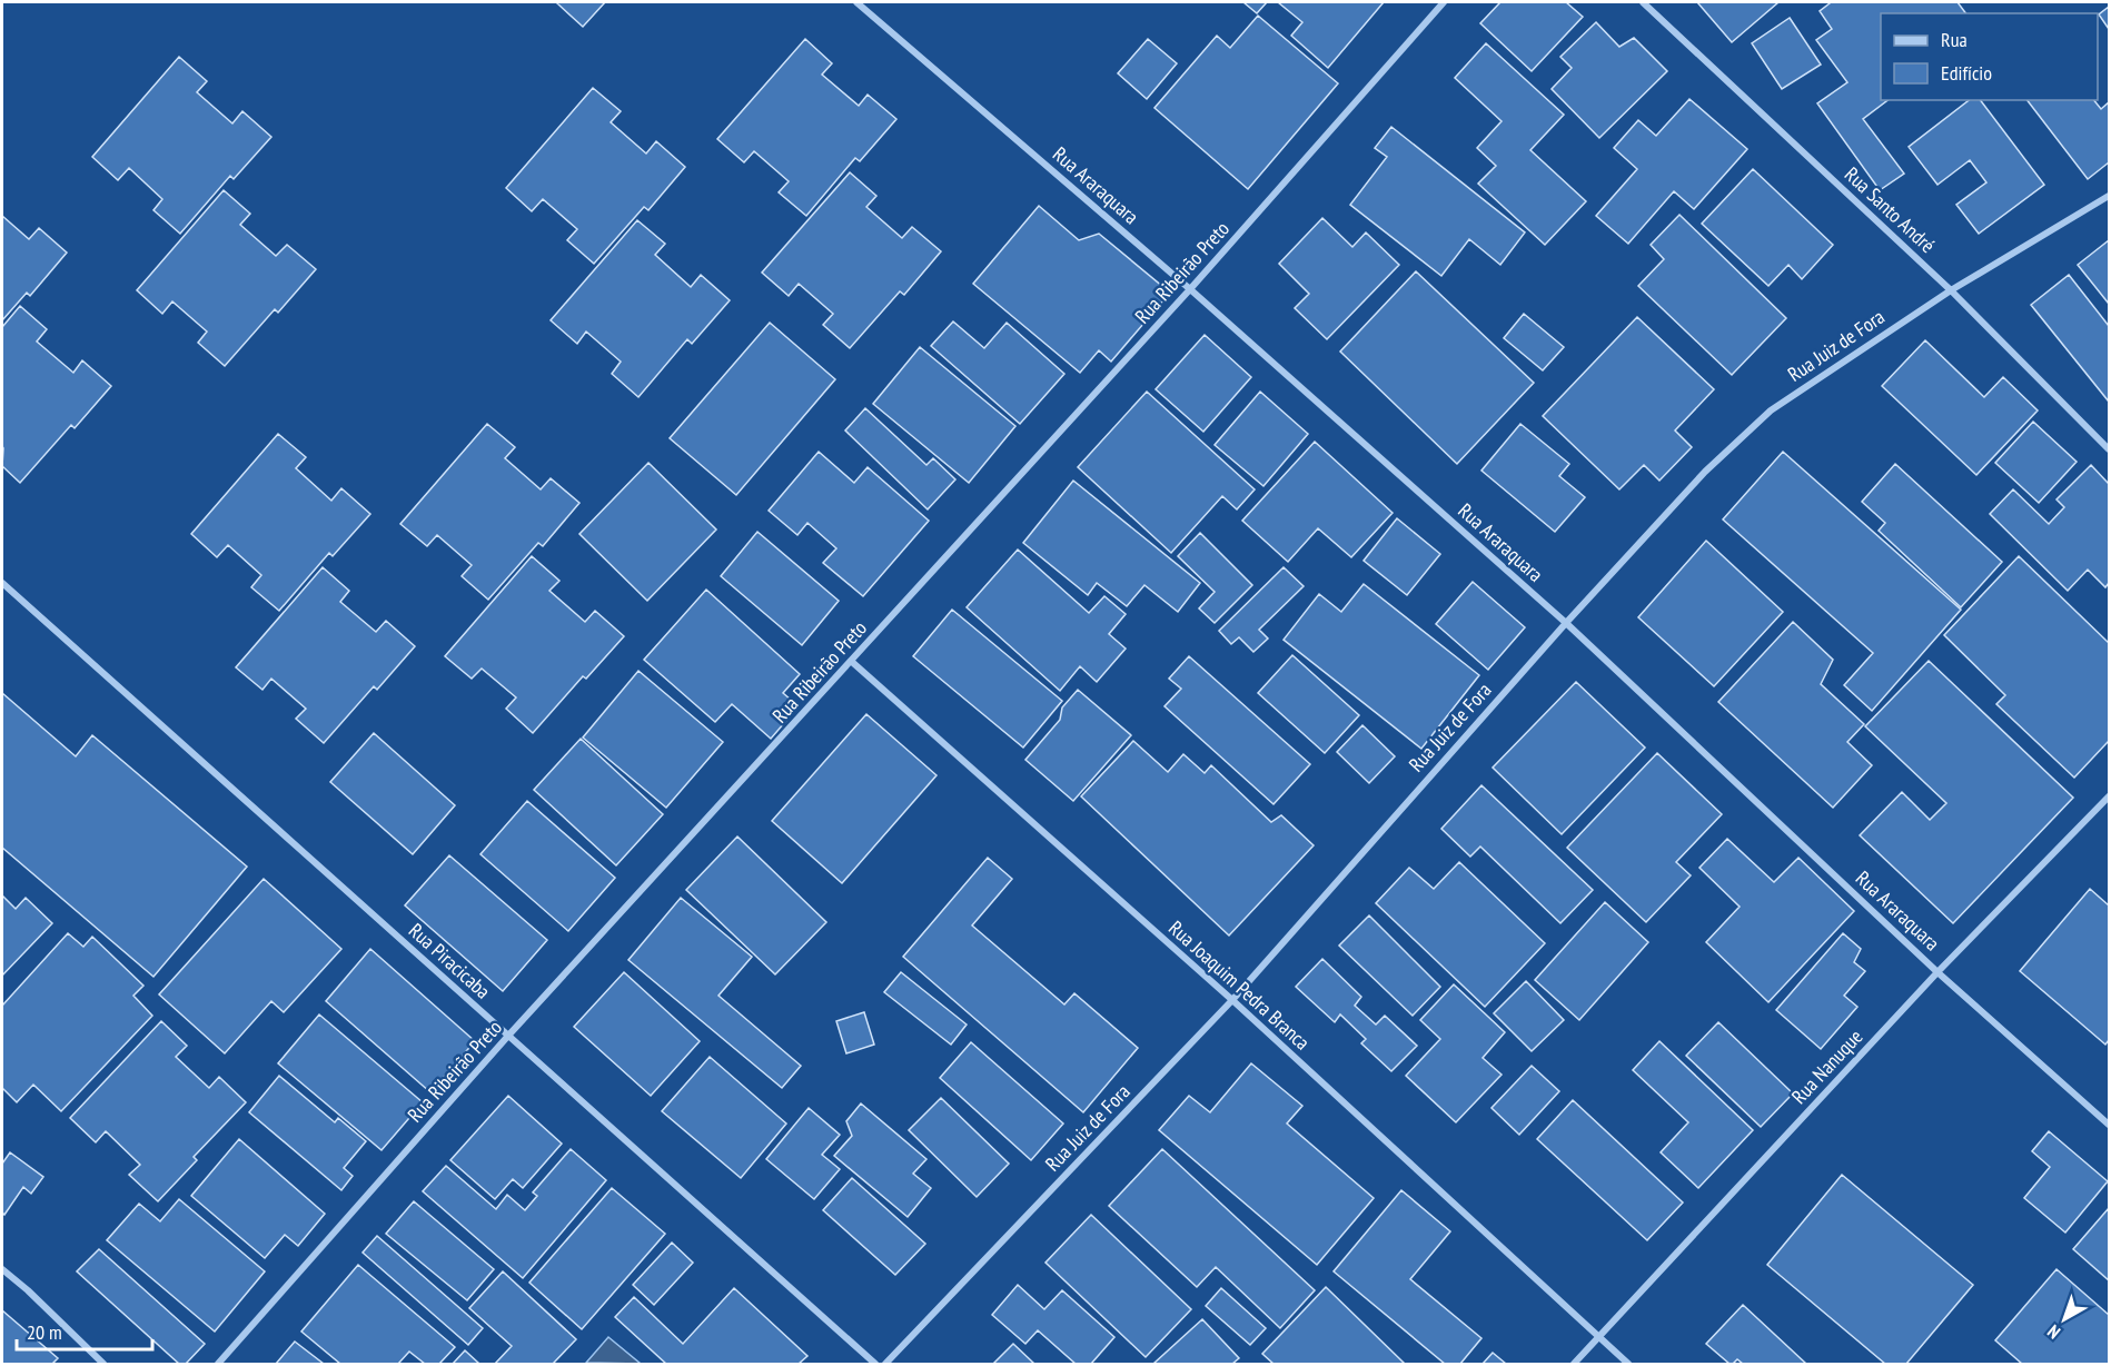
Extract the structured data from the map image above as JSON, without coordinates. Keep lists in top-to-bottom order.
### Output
{
  "streets": {
    "street": [
      "Rua Araraquara",
      "Rua Santo André",
      "Rua Ribeirão Preto",
      "Rua Juiz de Fora",
      "Rua Piracicaba",
      "Rua Joaquim Pedra Branca",
      "Rua Nanuque"
    ]
  },
  "crossings": [
    ["Rua Araraquara", "Rua Ribeirão Preto"],
    ["Rua Araraquara", "Rua Juiz de Fora"],
    ["Rua Araraquara", "Rua Nanuque"],
    ["Rua Santo André", "Rua Juiz de Fora"],
    ["Rua Ribeirão Preto", "Rua Piracicaba"],
    ["Rua Ribeirão Preto", "Rua Joaquim Pedra Branca"],
    ["Rua Juiz de Fora", "Rua Joaquim Pedra Branca"],
    ["Rua Joaquim Pedra Branca", "Rua Nanuque"]
  ],
  "legend": ["Rua", "Edifício"],
  "scale_bar": "20 m",
  "north": "bottom left"
}
